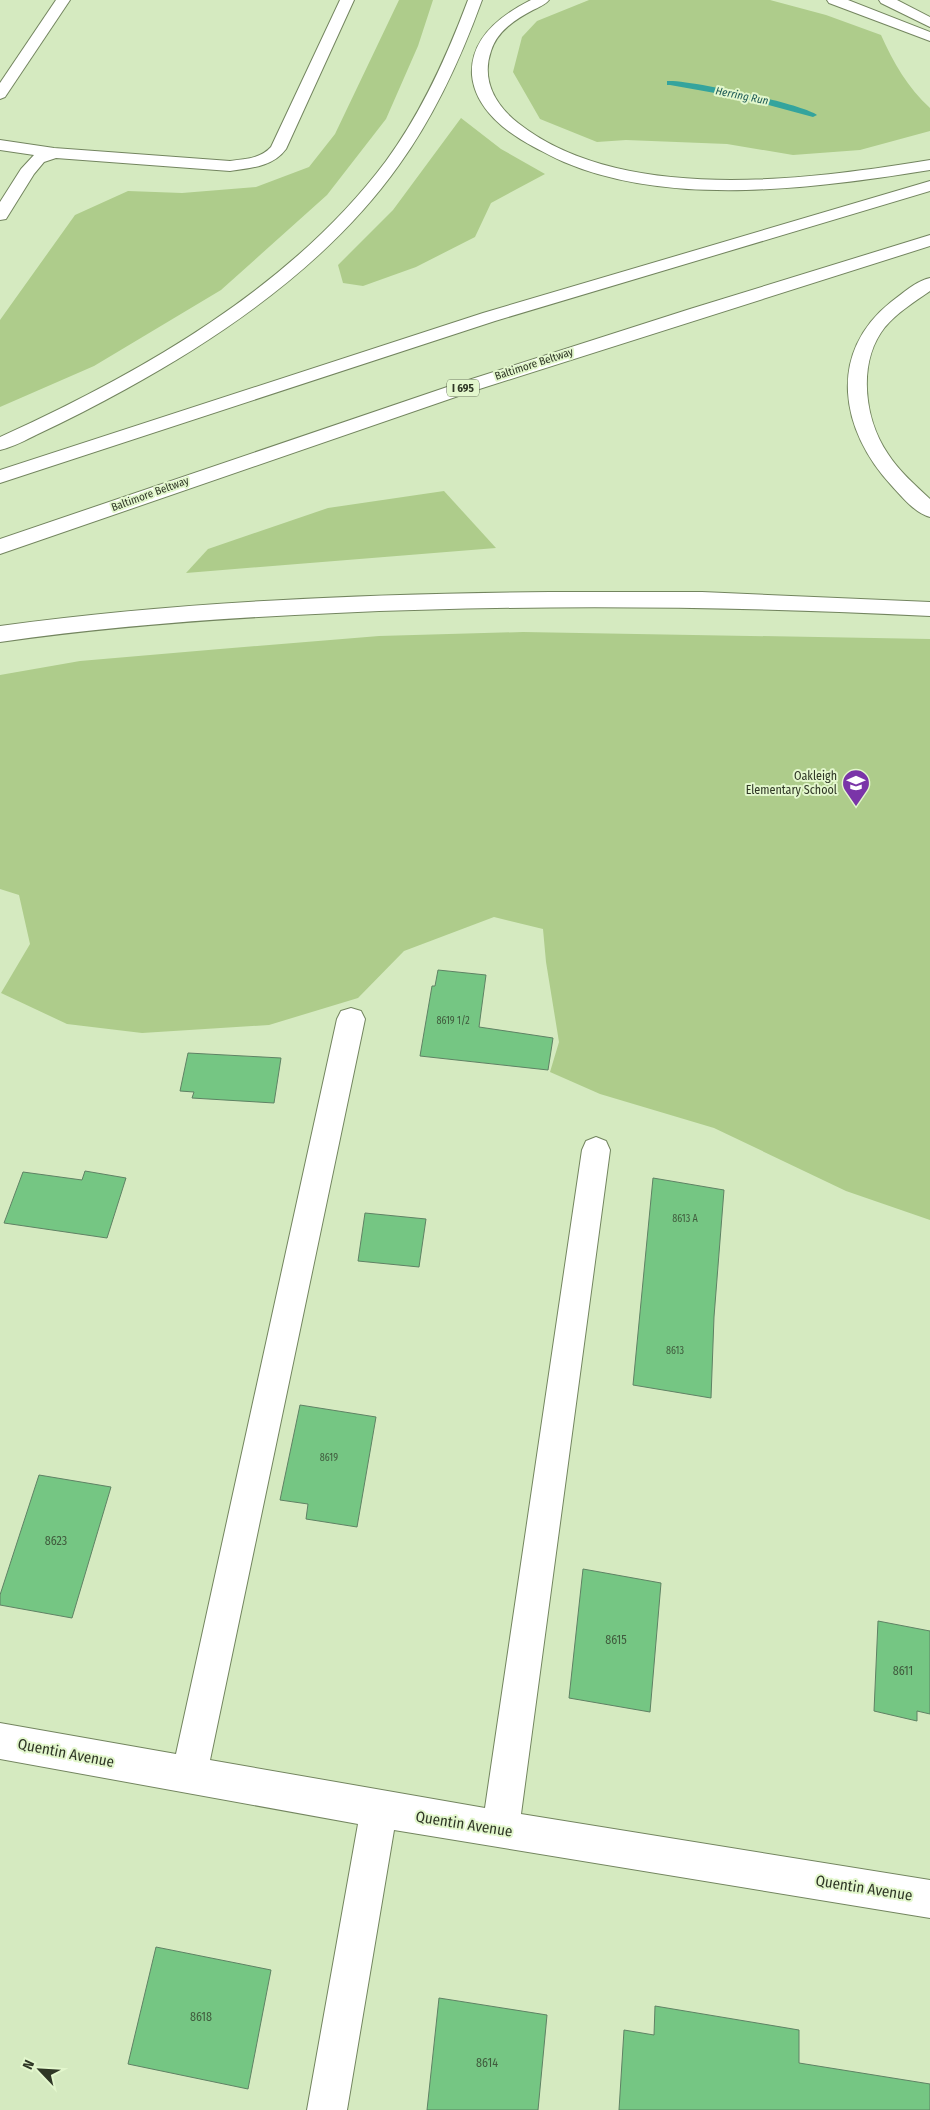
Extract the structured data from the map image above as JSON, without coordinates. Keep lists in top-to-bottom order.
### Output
{
  "streets": {
    "main road": ["Baltimore Beltway", "I 695", "Quentin Avenue"]
  },
  "water": ["Herring Run"],
  "places": {
    "school or university": ["Oakleigh Elementary School"]
  },
  "house_numbers": [
    "8619 1/2",
    "8613 A",
    "8613",
    "8619",
    "8623",
    "8615",
    "8611",
    "8618",
    "8614"
  ],
  "north": "top left"
}
